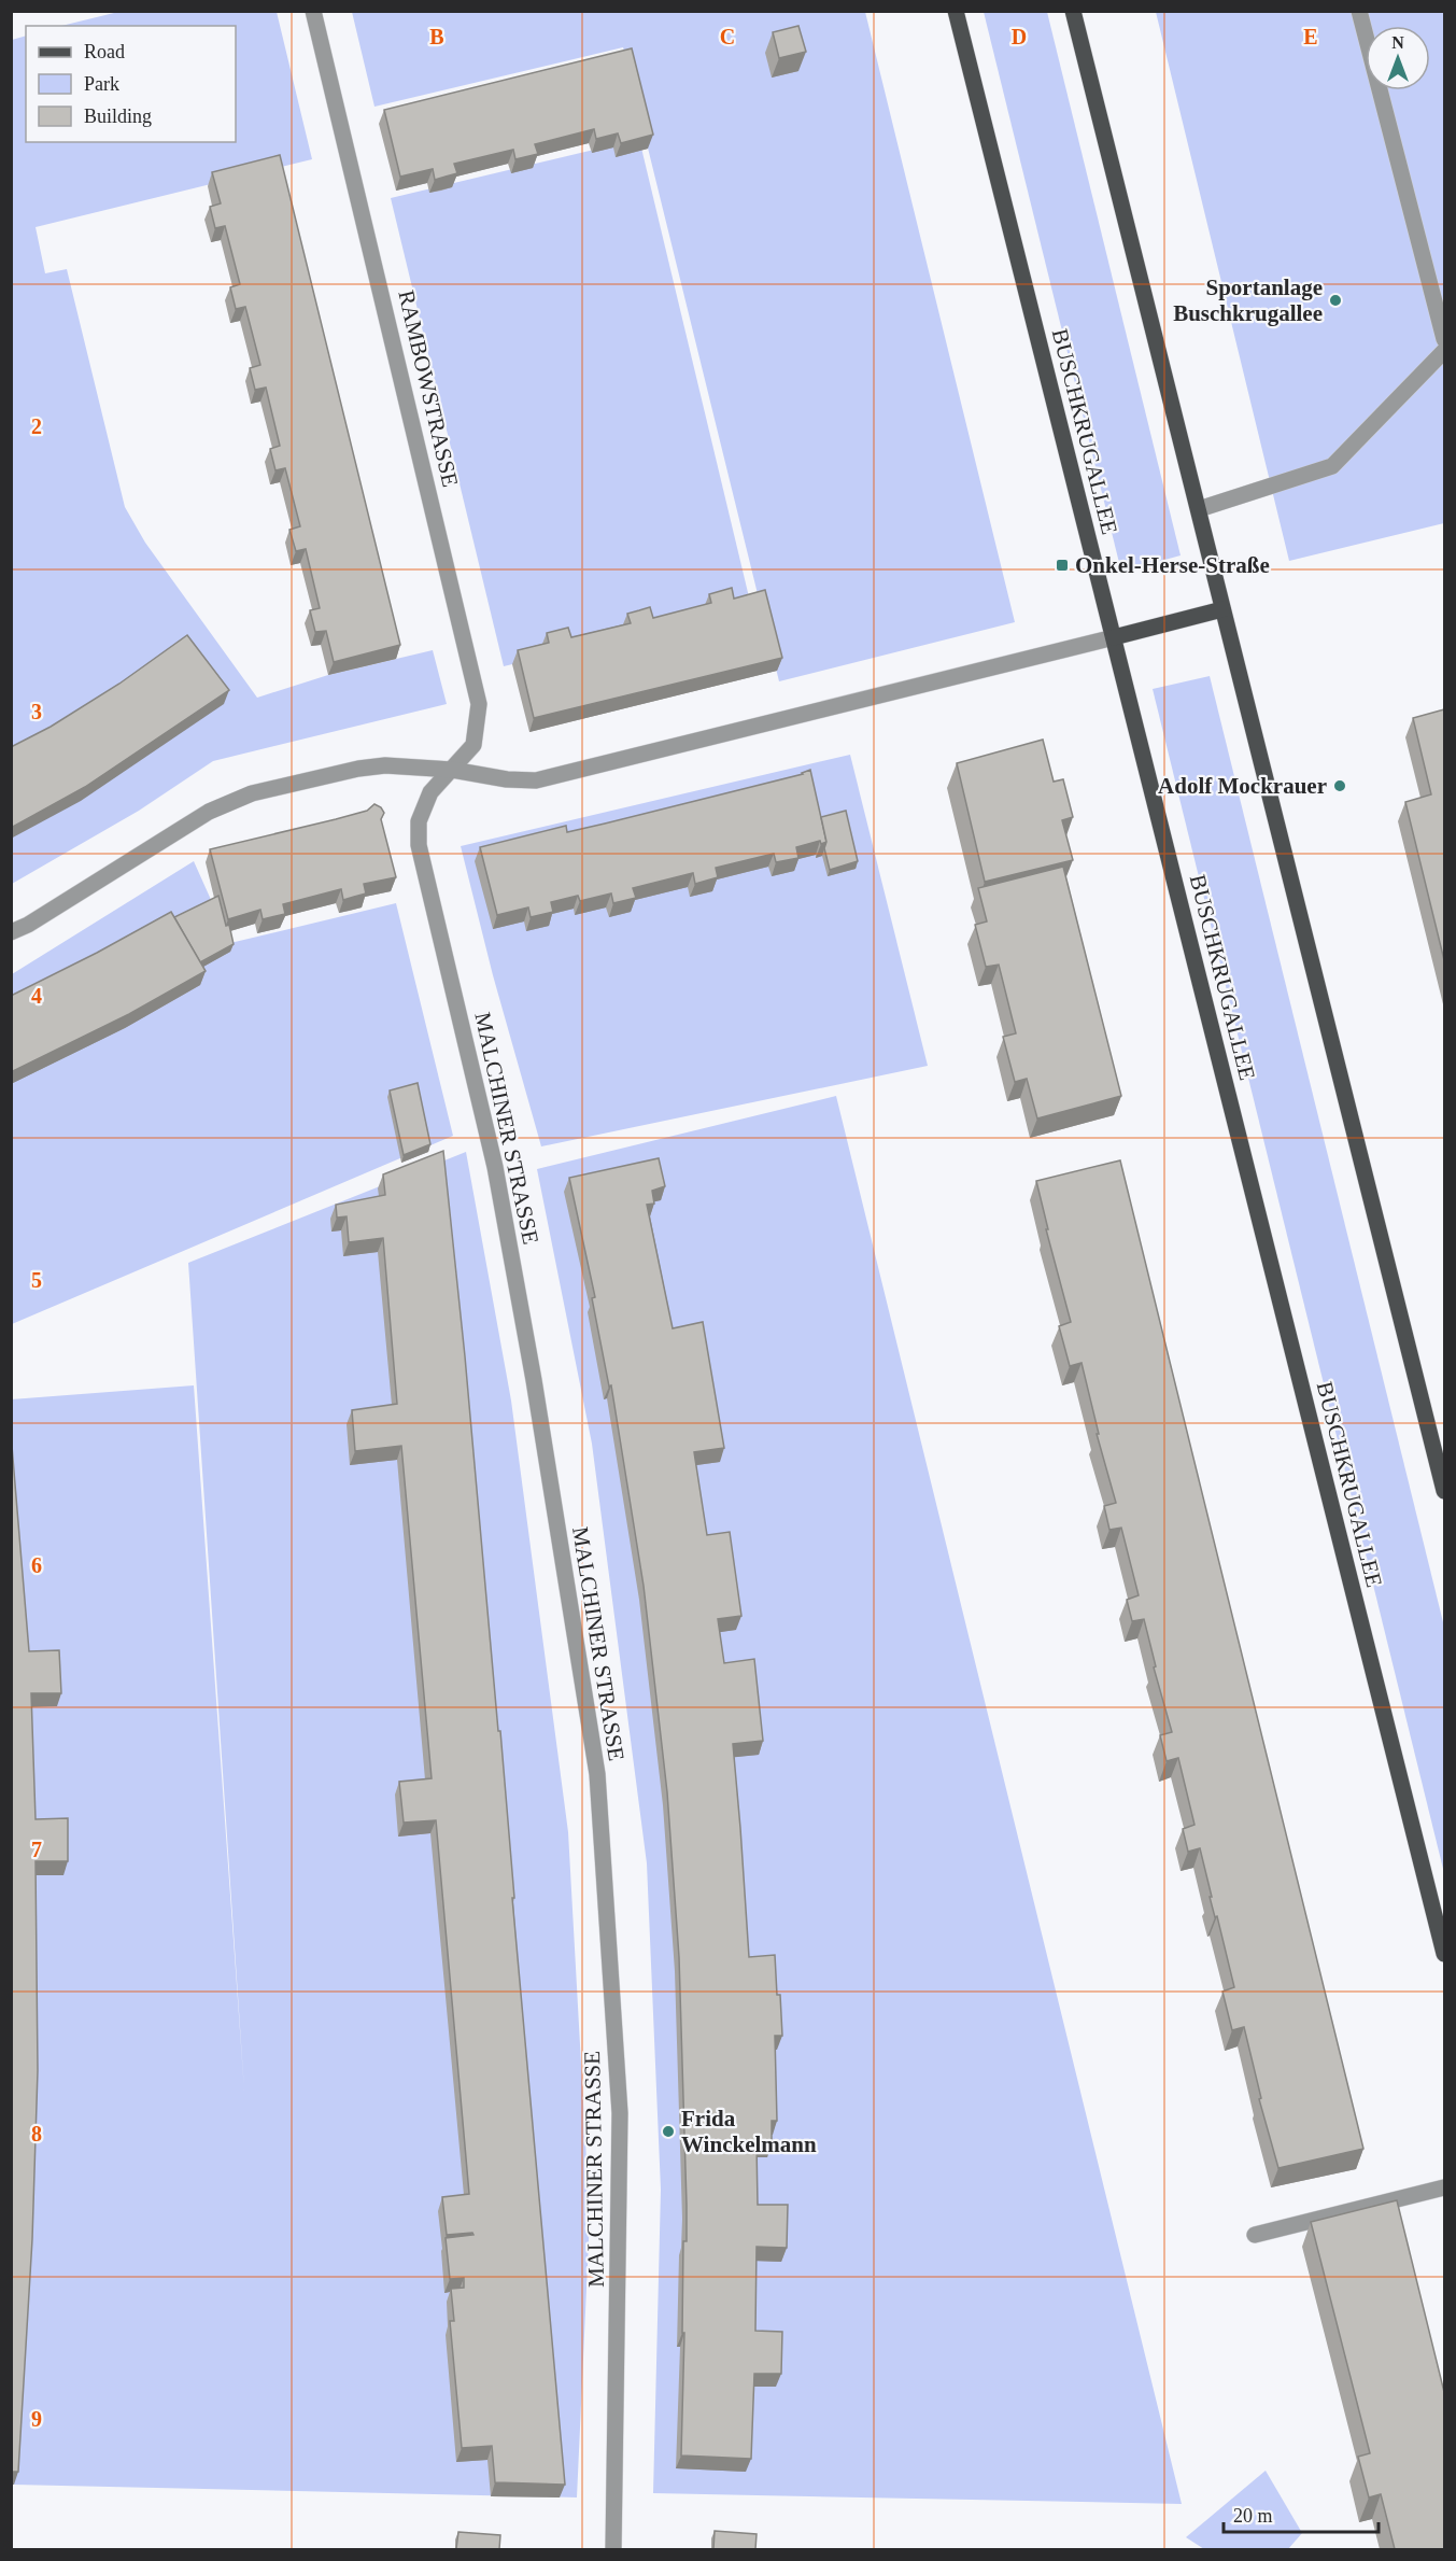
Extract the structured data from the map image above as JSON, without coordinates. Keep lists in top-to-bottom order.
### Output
{
  "streets": {
    "main road": ["BUSCHKRUGALLEE"],
    "street": ["RAMBOWSTRASSE", "MALCHINER STRASSE"]
  },
  "crossings": [
    ["RAMBOWSTRASSE", "MALCHINER STRASSE"]
  ],
  "places": {
    "other": ["Sportanlage Buschkrugallee", "Adolf Mockrauer", "Frida Winckelmann"],
    "transit": ["Onkel-Herse-Straße"]
  },
  "legend": ["Road", "Park", "Building"],
  "scale_bar": "20 m",
  "north": "top",
  "grid": {
    "columns": [
      "B",
      "C",
      "D",
      "E"
    ],
    "rows": [
      "2",
      "3",
      "4",
      "5",
      "6",
      "7",
      "8",
      "9"
    ]
  }
}
